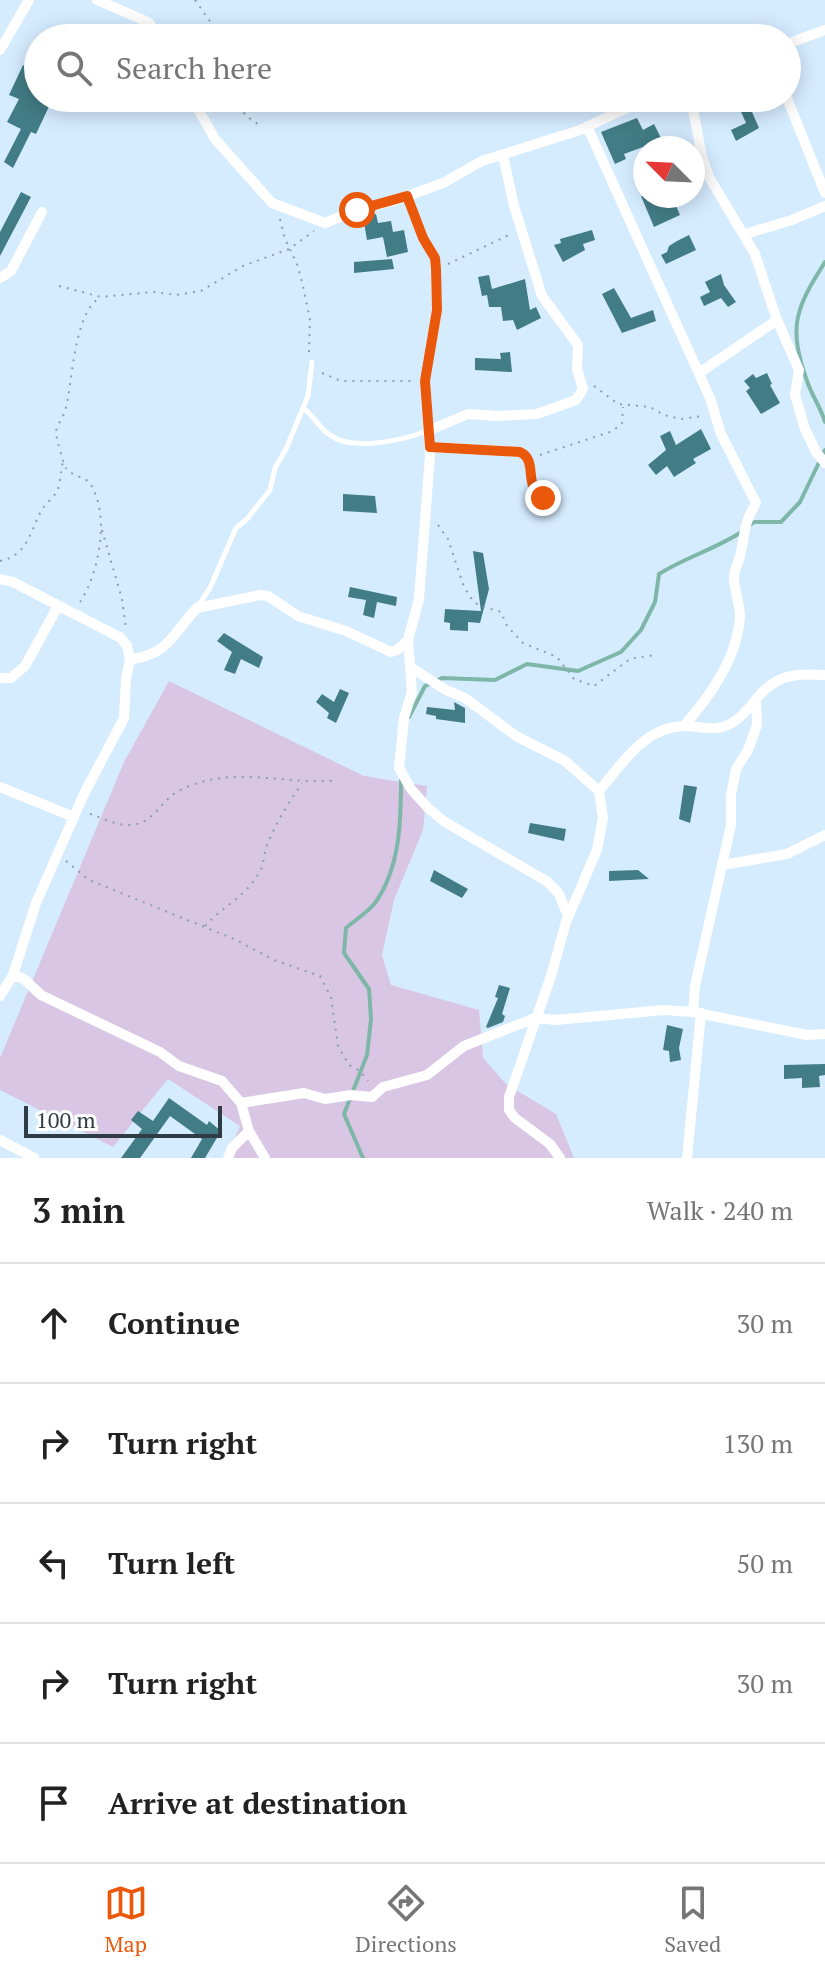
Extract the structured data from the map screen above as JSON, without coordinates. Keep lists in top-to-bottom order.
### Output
{
  "scale_bar": "100 m",
  "north": "top left",
  "page": {
    "search": "Search here",
    "scale": "100 m",
    "heading": ["3 min", "Walk · 240 m"],
    "list": [
      ["Continue", "30 m"],
      ["Turn right", "130 m"],
      ["Turn left", "50 m"],
      ["Turn right", "30 m"],
      "Arrive at destination"
    ],
    "nav": ["Map", "Directions", "Saved"]
  }
}
